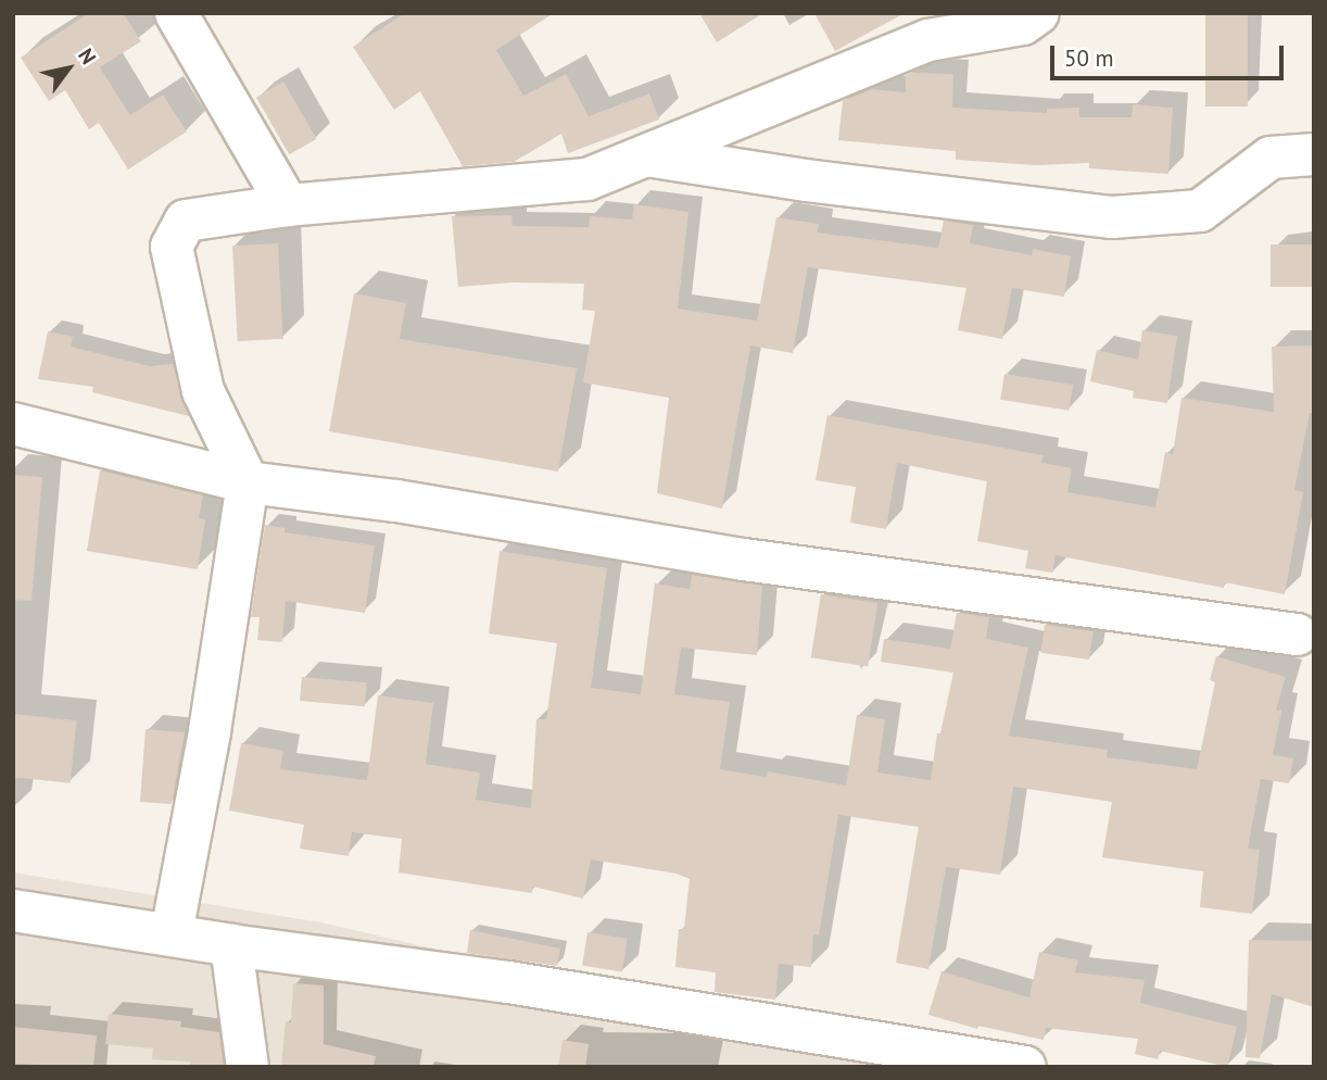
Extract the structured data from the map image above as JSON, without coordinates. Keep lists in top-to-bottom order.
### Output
{
  "scale_bar": "50 m",
  "north": "top right"
}
